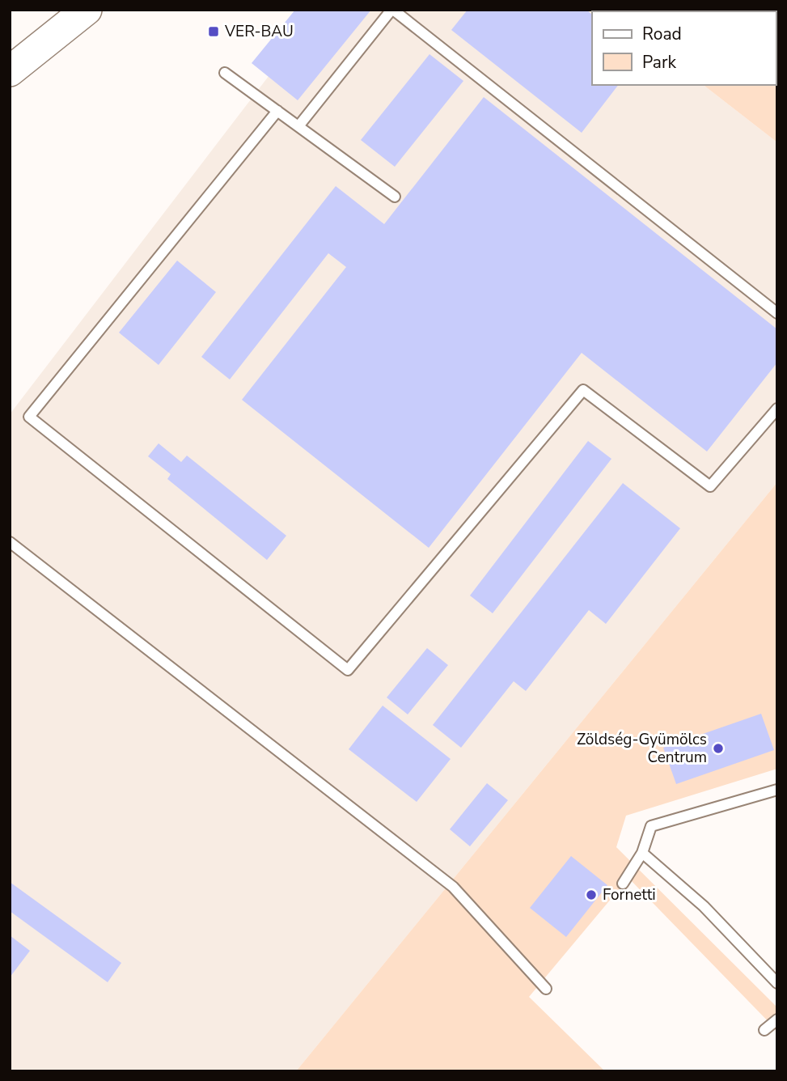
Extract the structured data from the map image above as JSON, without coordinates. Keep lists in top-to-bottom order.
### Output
{
  "places": {
    "transit": ["VER-BAU"],
    "other": ["Zöldség-Gyümölcs Centrum", "Fornetti"]
  },
  "legend": ["Road", "Park"]
}
